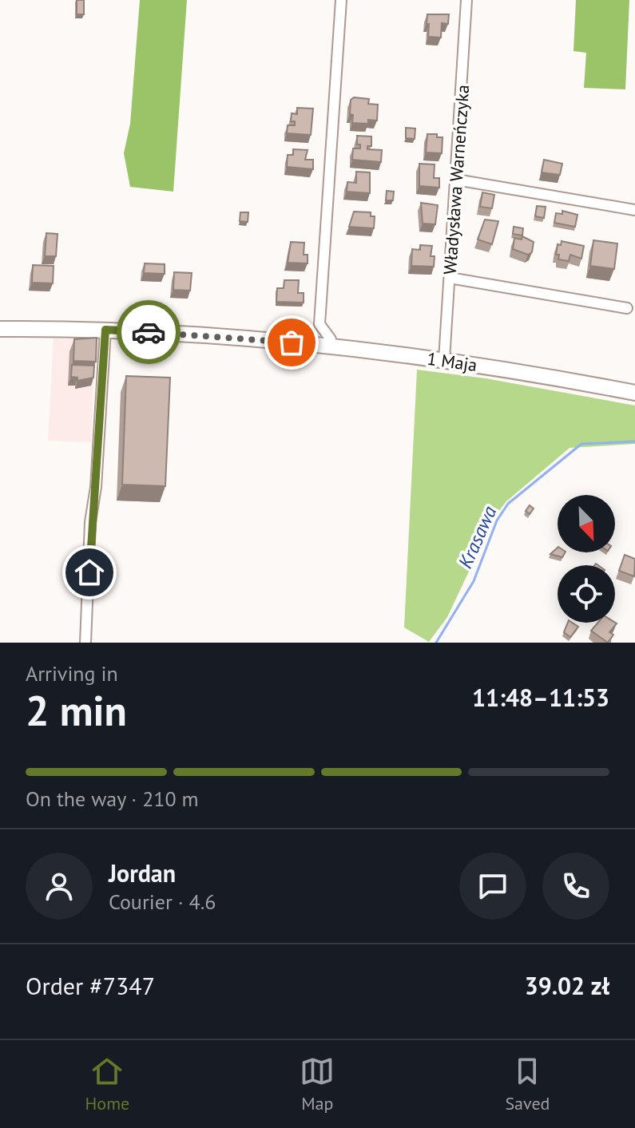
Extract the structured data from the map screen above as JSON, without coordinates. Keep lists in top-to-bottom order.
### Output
{
  "streets": {
    "main road": ["1 Maja"],
    "street": ["Władysława Warneńczyka"]
  },
  "crossings": [
    ["Władysława Warneńczyka", "1 Maja"]
  ],
  "water": ["Krasawa"],
  "north": "bottom right",
  "page": {
    "heading": ["2 min", "Arriving in", "11:48–11:53"],
    "panel": [
      "Jordan",
      "Courier · 4.6",
      "Order #7347",
      "39.02 zł"
    ],
    "bar": "On the way · 210 m",
    "tabs": ["Home", "Map", "Saved"]
  }
}
